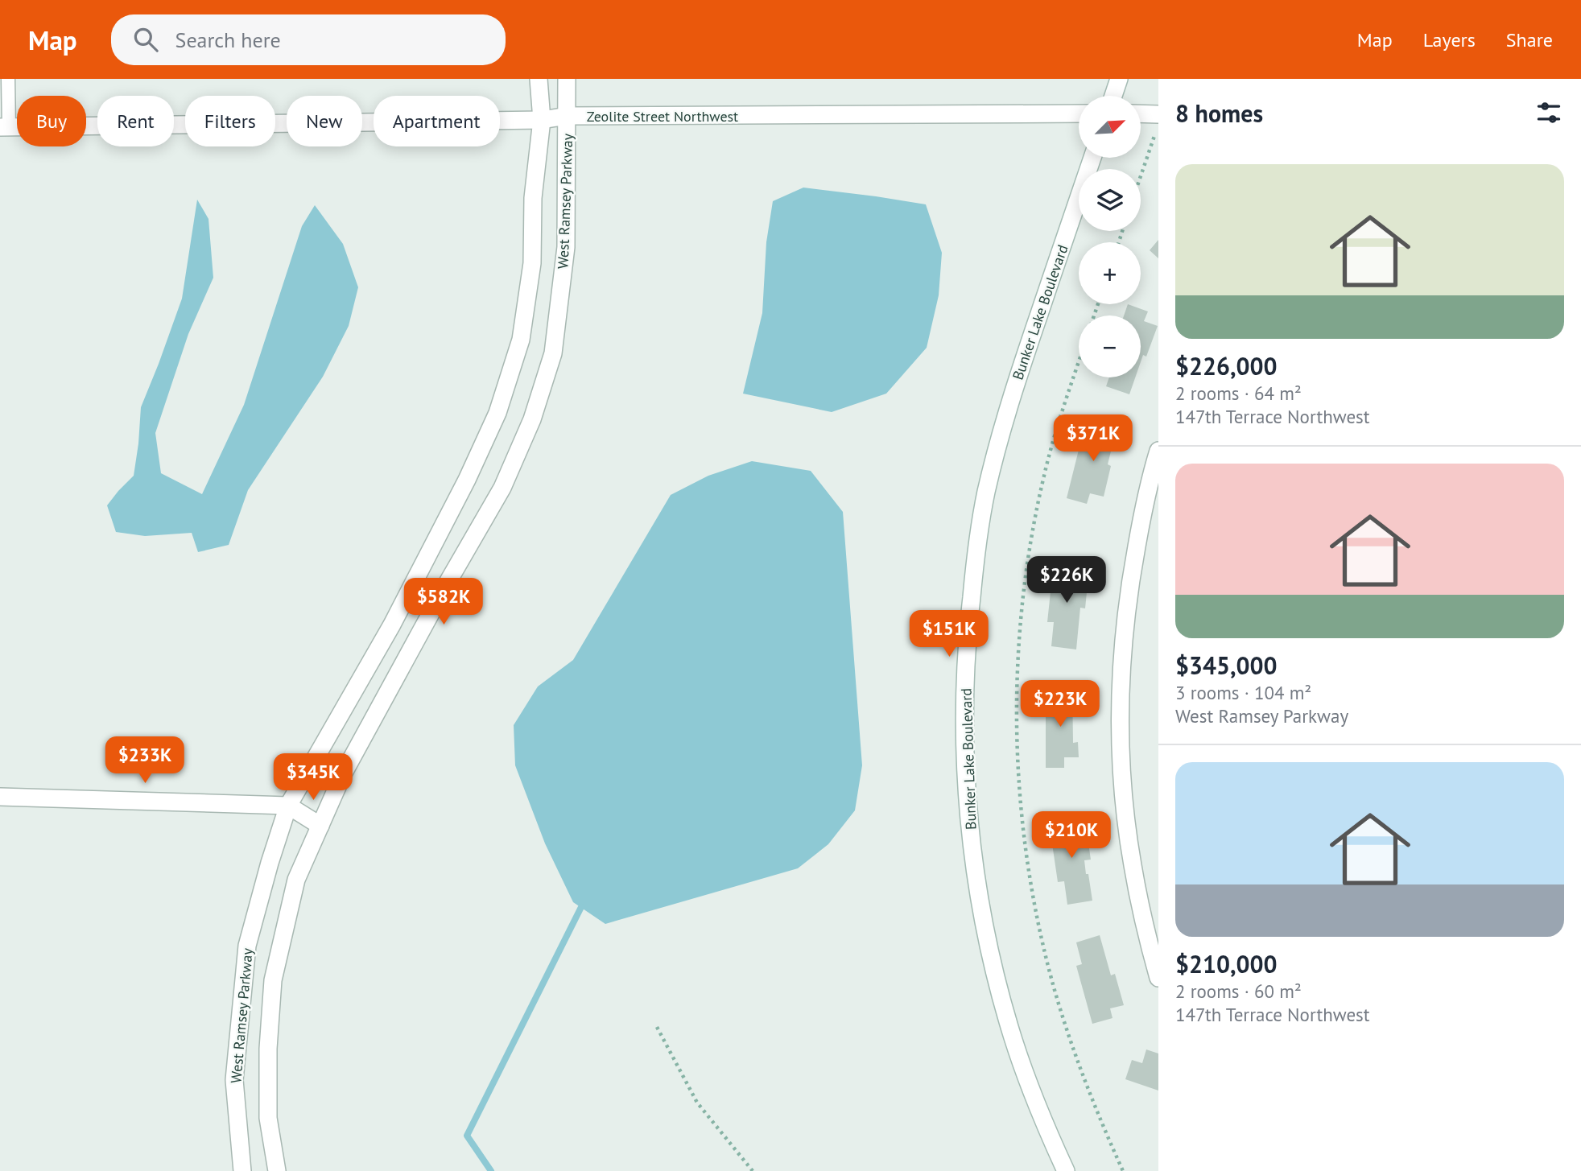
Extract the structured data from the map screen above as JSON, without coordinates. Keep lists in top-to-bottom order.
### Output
{
  "streets": {
    "street": ["Zeolite Street Northwest", "West Ramsey Parkway", "Bunker Lake Boulevard"]
  },
  "crossings": [
    ["Zeolite Street Northwest", "West Ramsey Parkway"]
  ],
  "north": "top right",
  "page": {
    "header": "Map",
    "search": "Search here",
    "nav": ["Map", "Layers", "Share"],
    "heading": "8 homes",
    "map_buttons": ["+", "−"],
    "chip": [
      "Buy",
      "Rent",
      "Filters",
      "New",
      "Apartment"
    ],
    "list": [
      {
        "name": "$226,000",
        "note": "2 rooms · 64 m² · 147th Terrace Northwest"
      },
      {
        "name": "$345,000",
        "note": "3 rooms · 104 m² · West Ramsey Parkway"
      },
      {
        "name": "$210,000",
        "note": "2 rooms · 60 m² · 147th Terrace Northwest"
      }
    ],
    "price": [
      "$371K",
      "$226K",
      "$582K",
      "$151K",
      "$223K",
      "$233K",
      "$345K",
      "$210K"
    ]
  }
}
